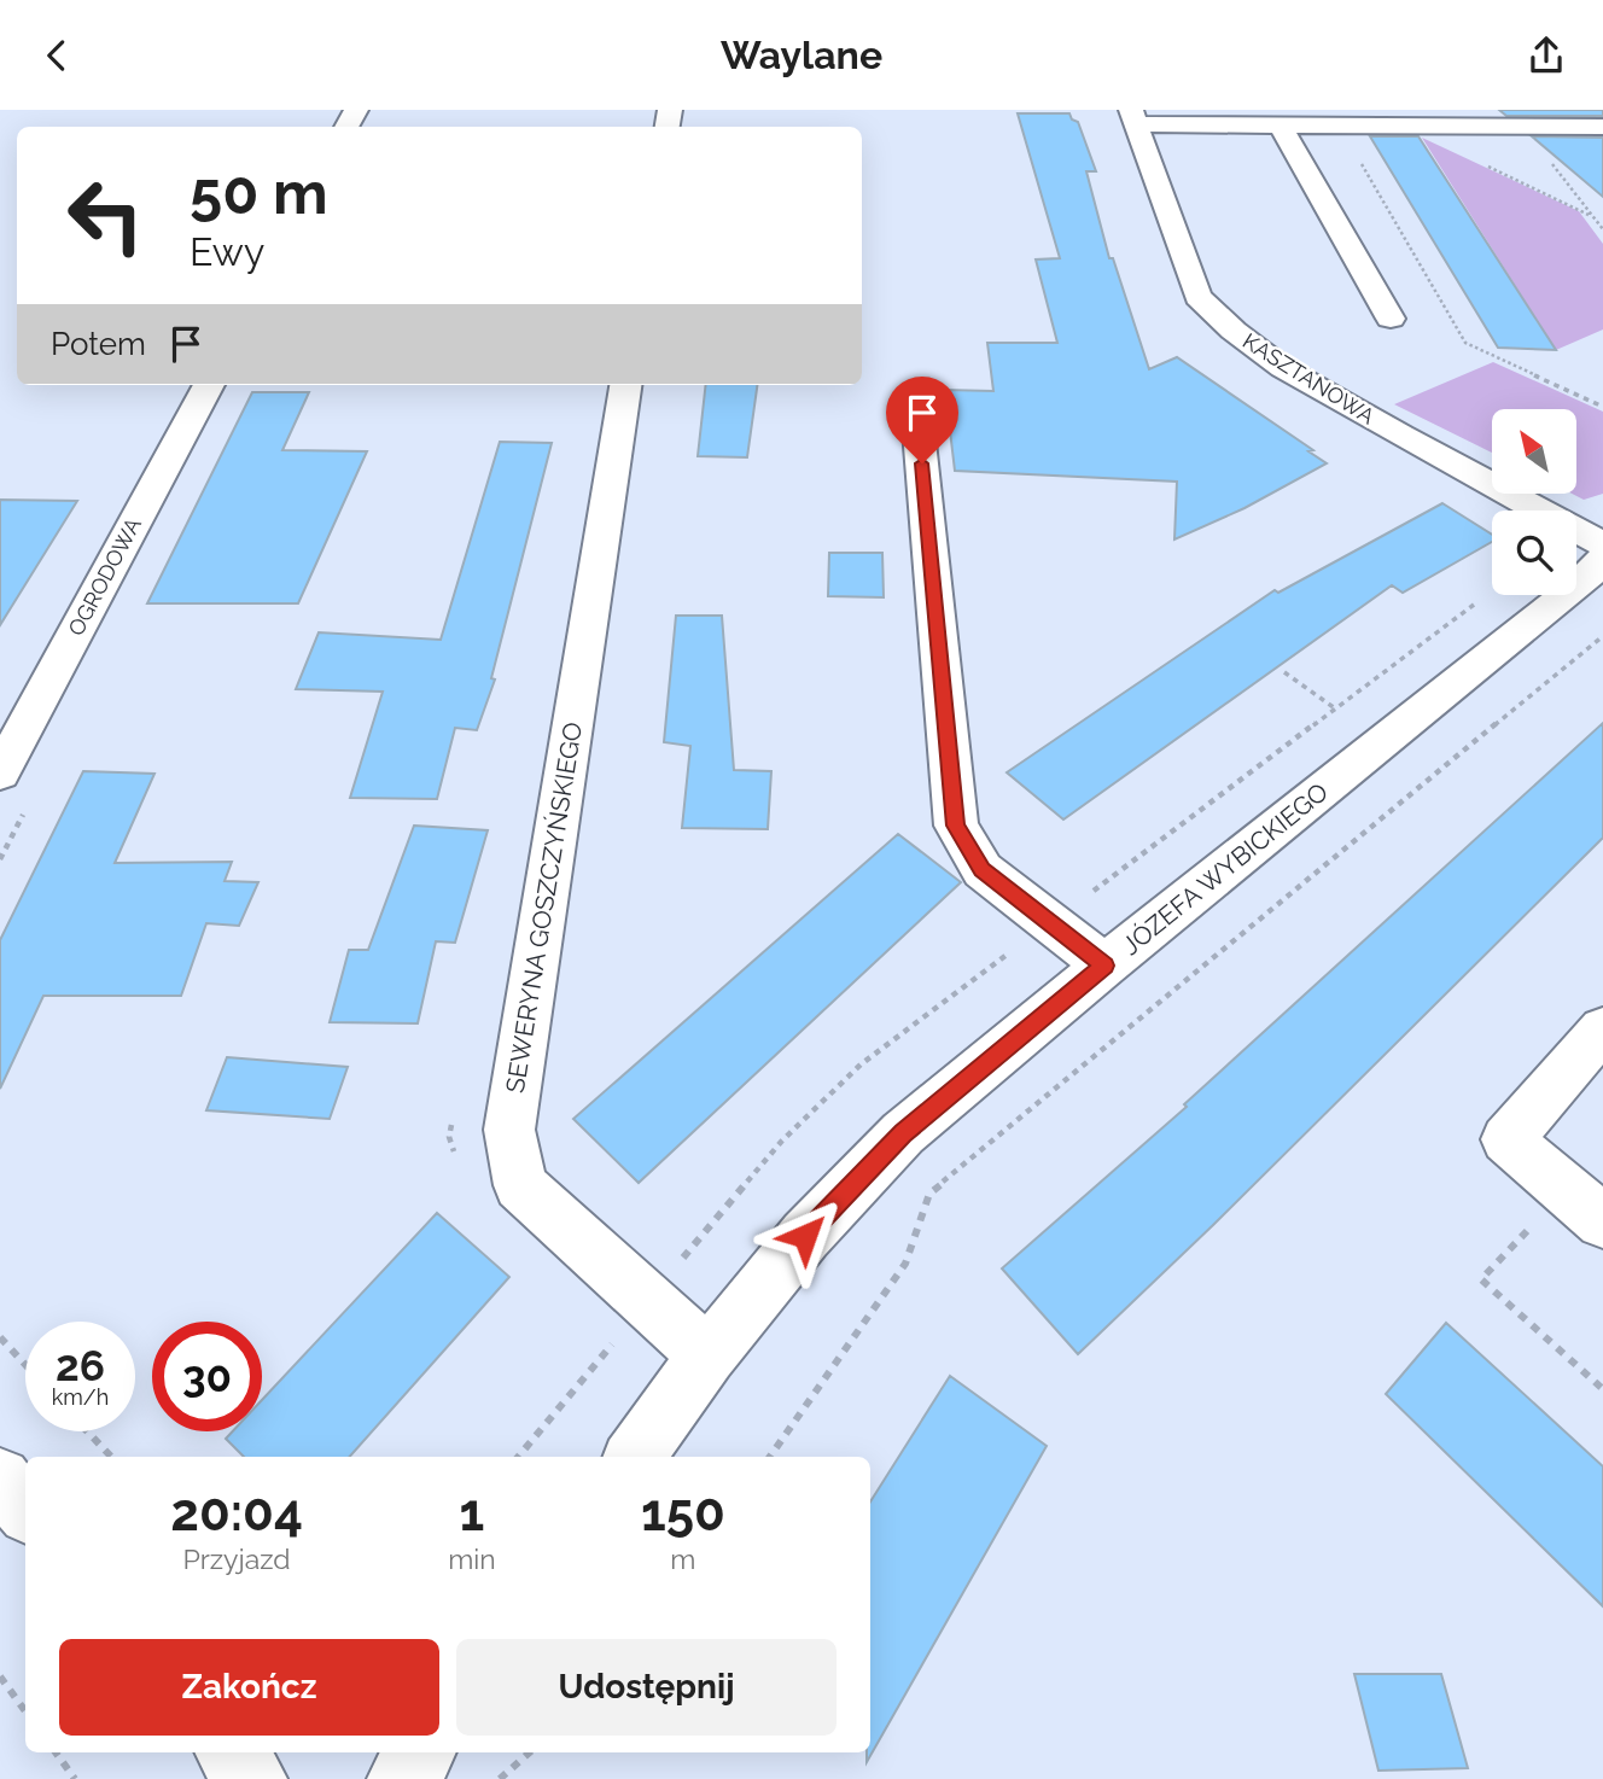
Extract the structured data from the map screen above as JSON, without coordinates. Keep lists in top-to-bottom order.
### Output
{
  "streets": {
    "street": [
      "KASZTANOWA",
      "OGRODOWA",
      "JÓZEFA WYBICKIEGO",
      "SEWERYNA GOSZCZYŃSKIEGO"
    ]
  },
  "crossings": [
    ["JÓZEFA WYBICKIEGO", "SEWERYNA GOSZCZYŃSKIEGO"]
  ],
  "north": "top left",
  "page": {
    "header": "Waylane",
    "turn": ["50 m", "Ewy"],
    "then": "Potem",
    "speed": "26 km/h",
    "limit": "30",
    "eta": [
      "20:04",
      "Przyjazd",
      "1",
      "min",
      "150",
      "m"
    ],
    "buttons": ["Zakończ", "Udostępnij"]
  }
}
